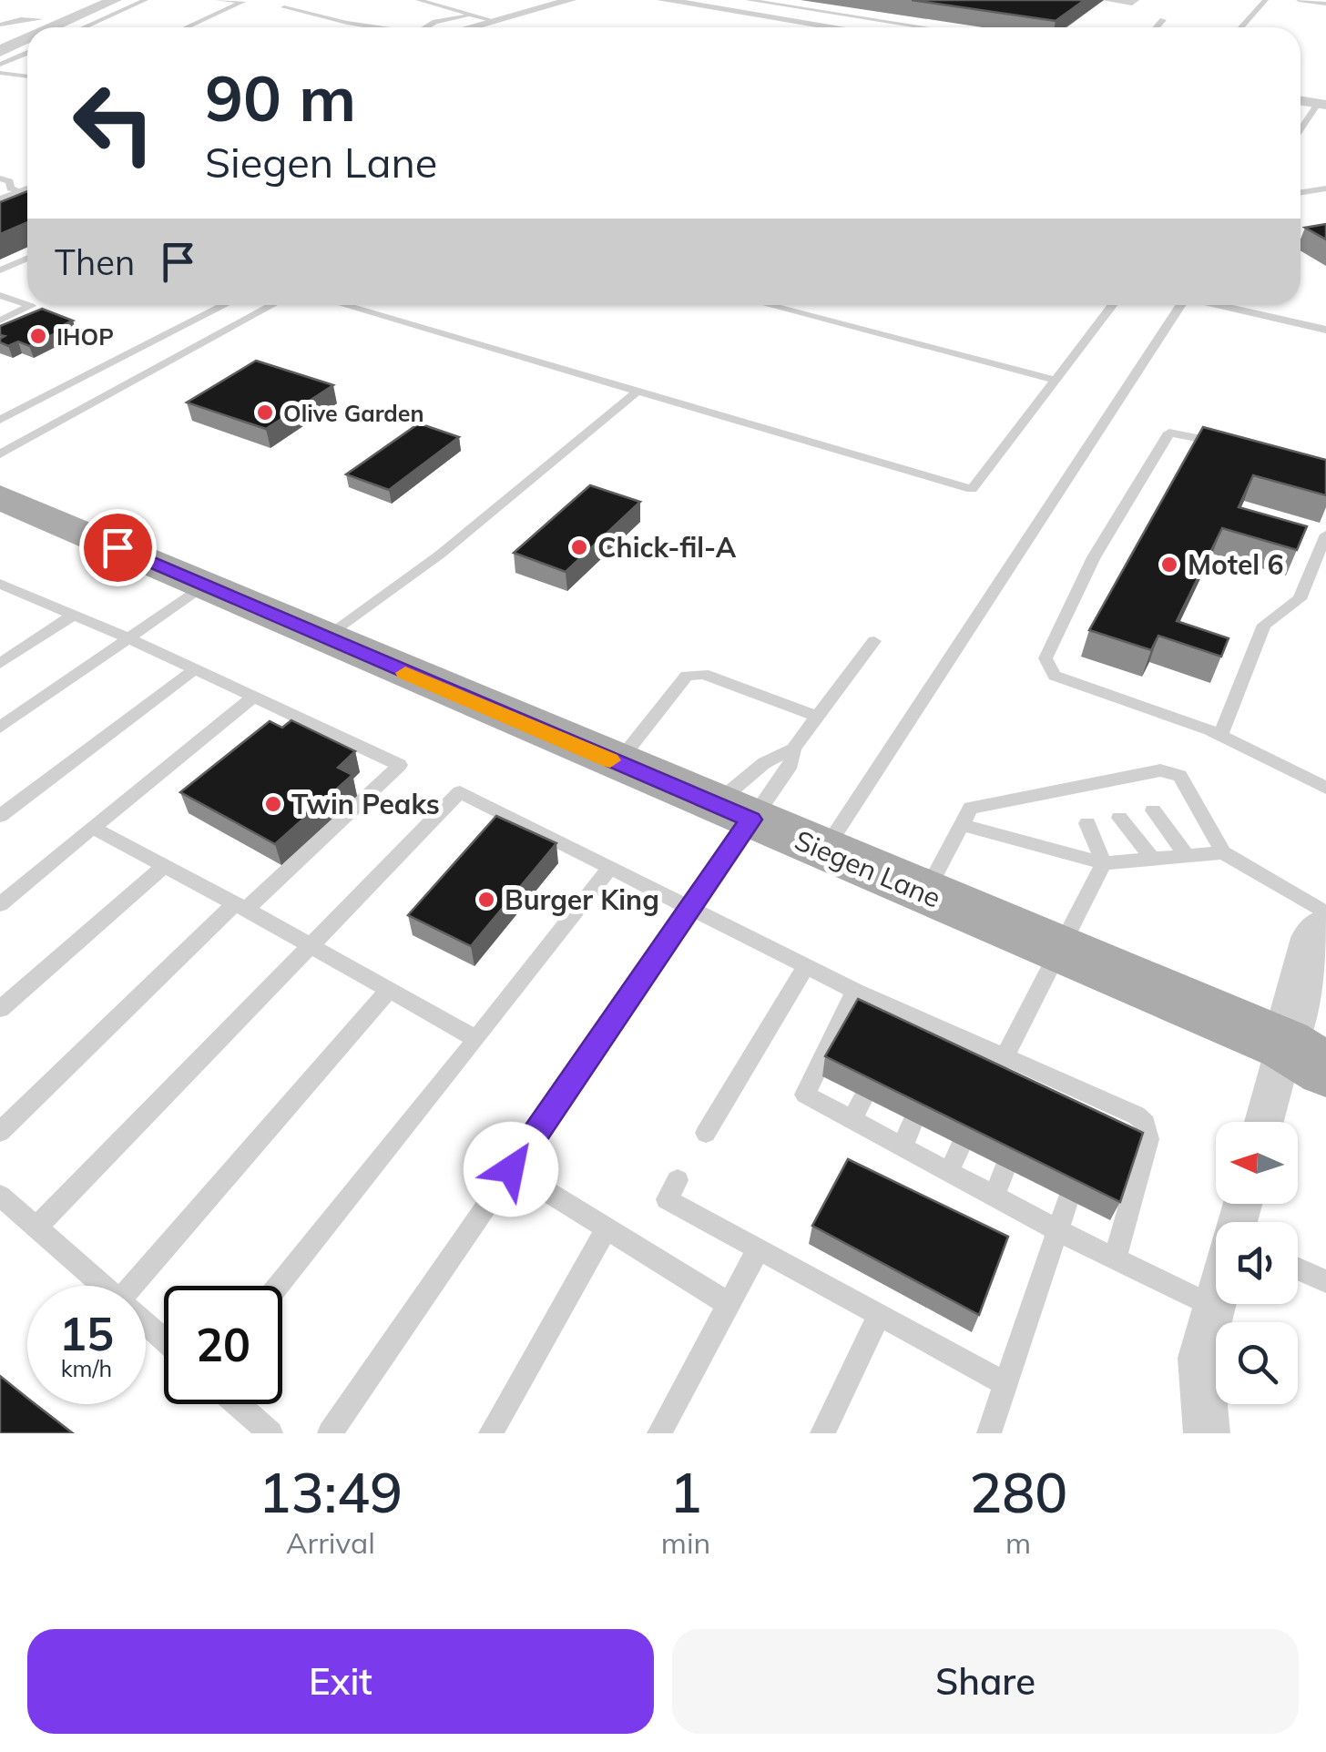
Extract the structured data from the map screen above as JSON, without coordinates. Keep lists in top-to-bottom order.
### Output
{
  "streets": {
    "main road": ["Siegen Lane"]
  },
  "places": [
    "IHOP",
    "Olive Garden",
    "Chick-fil-A",
    "Motel 6",
    "Twin Peaks",
    "Burger King"
  ],
  "north": "left",
  "page": {
    "turn": ["90 m", "Siegen Lane"],
    "then": "Then",
    "speed": "15 km/h",
    "limit": "20",
    "eta": [
      "13:49",
      "Arrival",
      "1",
      "min",
      "280",
      "m"
    ],
    "buttons": ["Exit", "Share"]
  }
}
